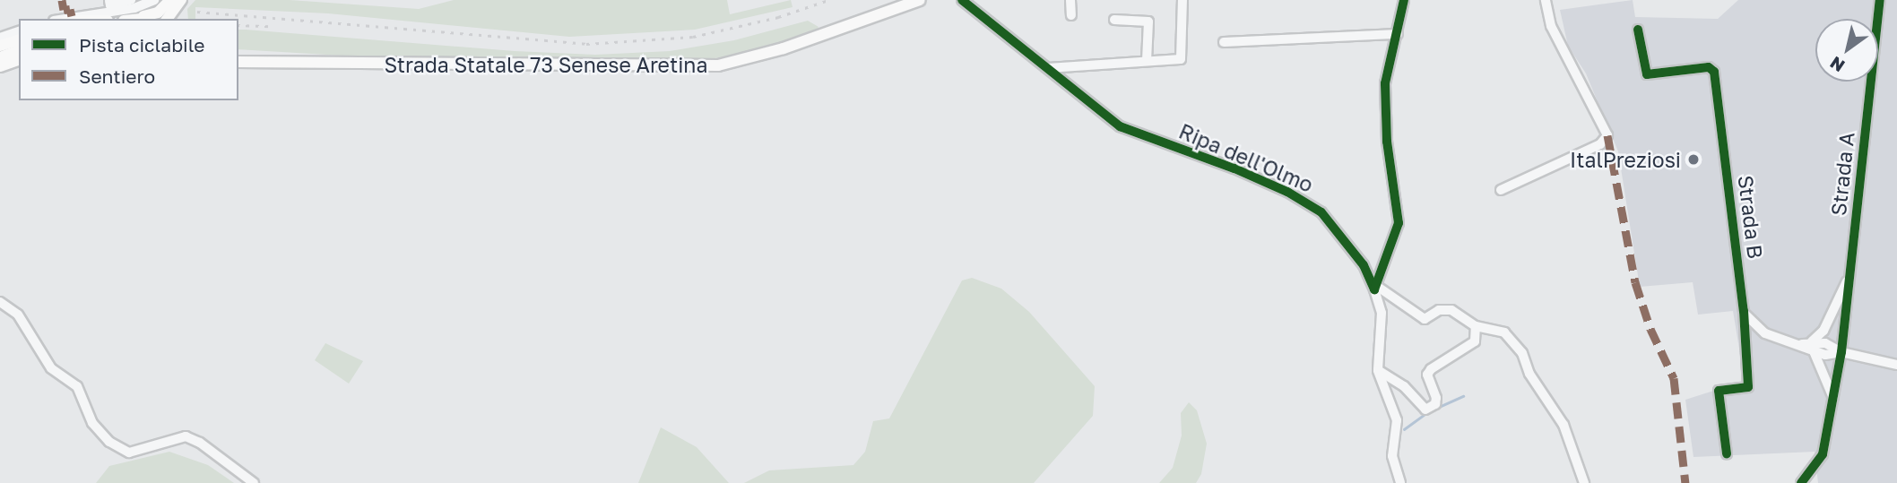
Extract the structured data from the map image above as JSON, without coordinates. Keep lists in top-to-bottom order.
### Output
{
  "streets": {
    "main road": ["Strada Statale 73 Senese Aretina"],
    "street": ["Ripa dell'Olmo", "Strada A", "Strada B"]
  },
  "places": ["ItalPreziosi"],
  "legend": ["Pista ciclabile", "Sentiero"],
  "north": "bottom left"
}
